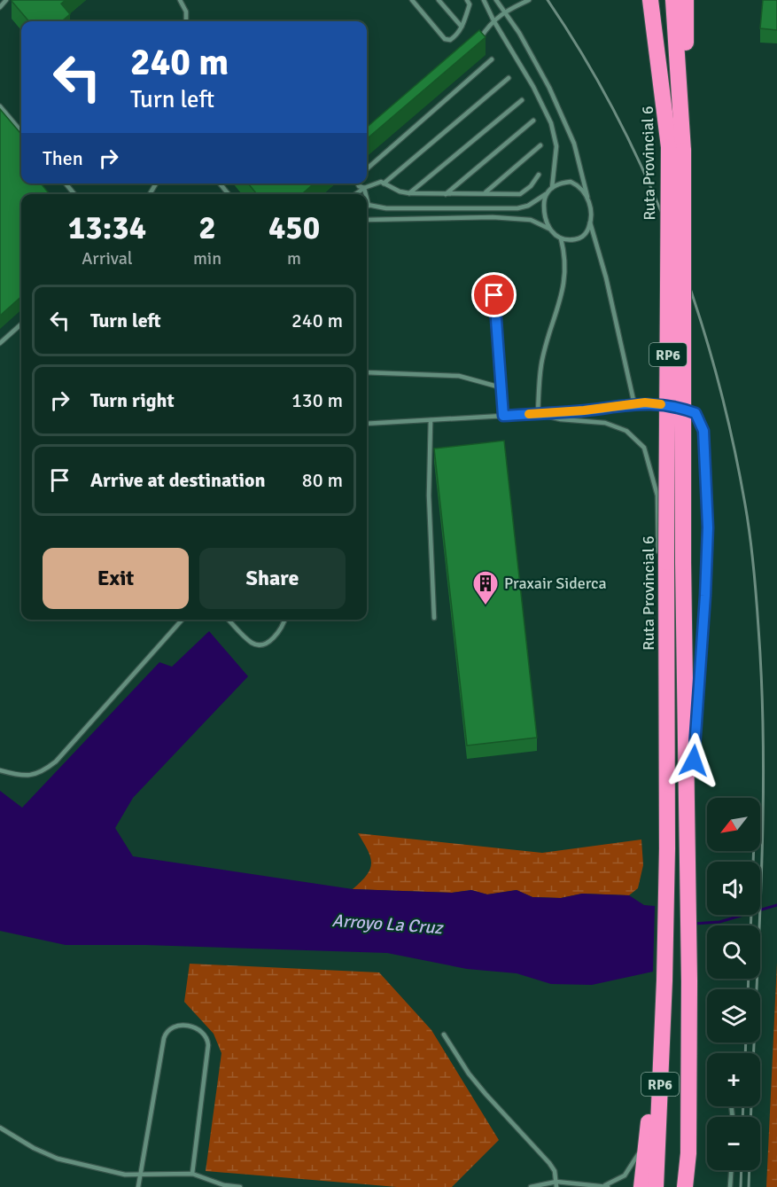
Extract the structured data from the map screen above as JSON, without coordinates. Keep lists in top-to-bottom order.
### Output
{
  "streets": {
    "highway": ["Ruta Provincial 6", "RP6"]
  },
  "water": ["Arroyo La Cruz"],
  "places": {
    "building": ["Praxair Siderca"]
  },
  "north": "bottom left",
  "page": {
    "turn": ["240 m", "Turn left"],
    "then": "Then",
    "eta": [
      "13:34",
      "Arrival",
      "2",
      "min",
      "450",
      "m"
    ],
    "list": [
      {
        "name": "Turn left",
        "value": "240 m"
      },
      {
        "name": "Turn right",
        "value": "130 m"
      },
      {
        "name": "Arrive at destination",
        "value": "80 m"
      }
    ],
    "buttons": ["Exit", "Share"],
    "map_buttons": ["+", "−"]
  }
}
